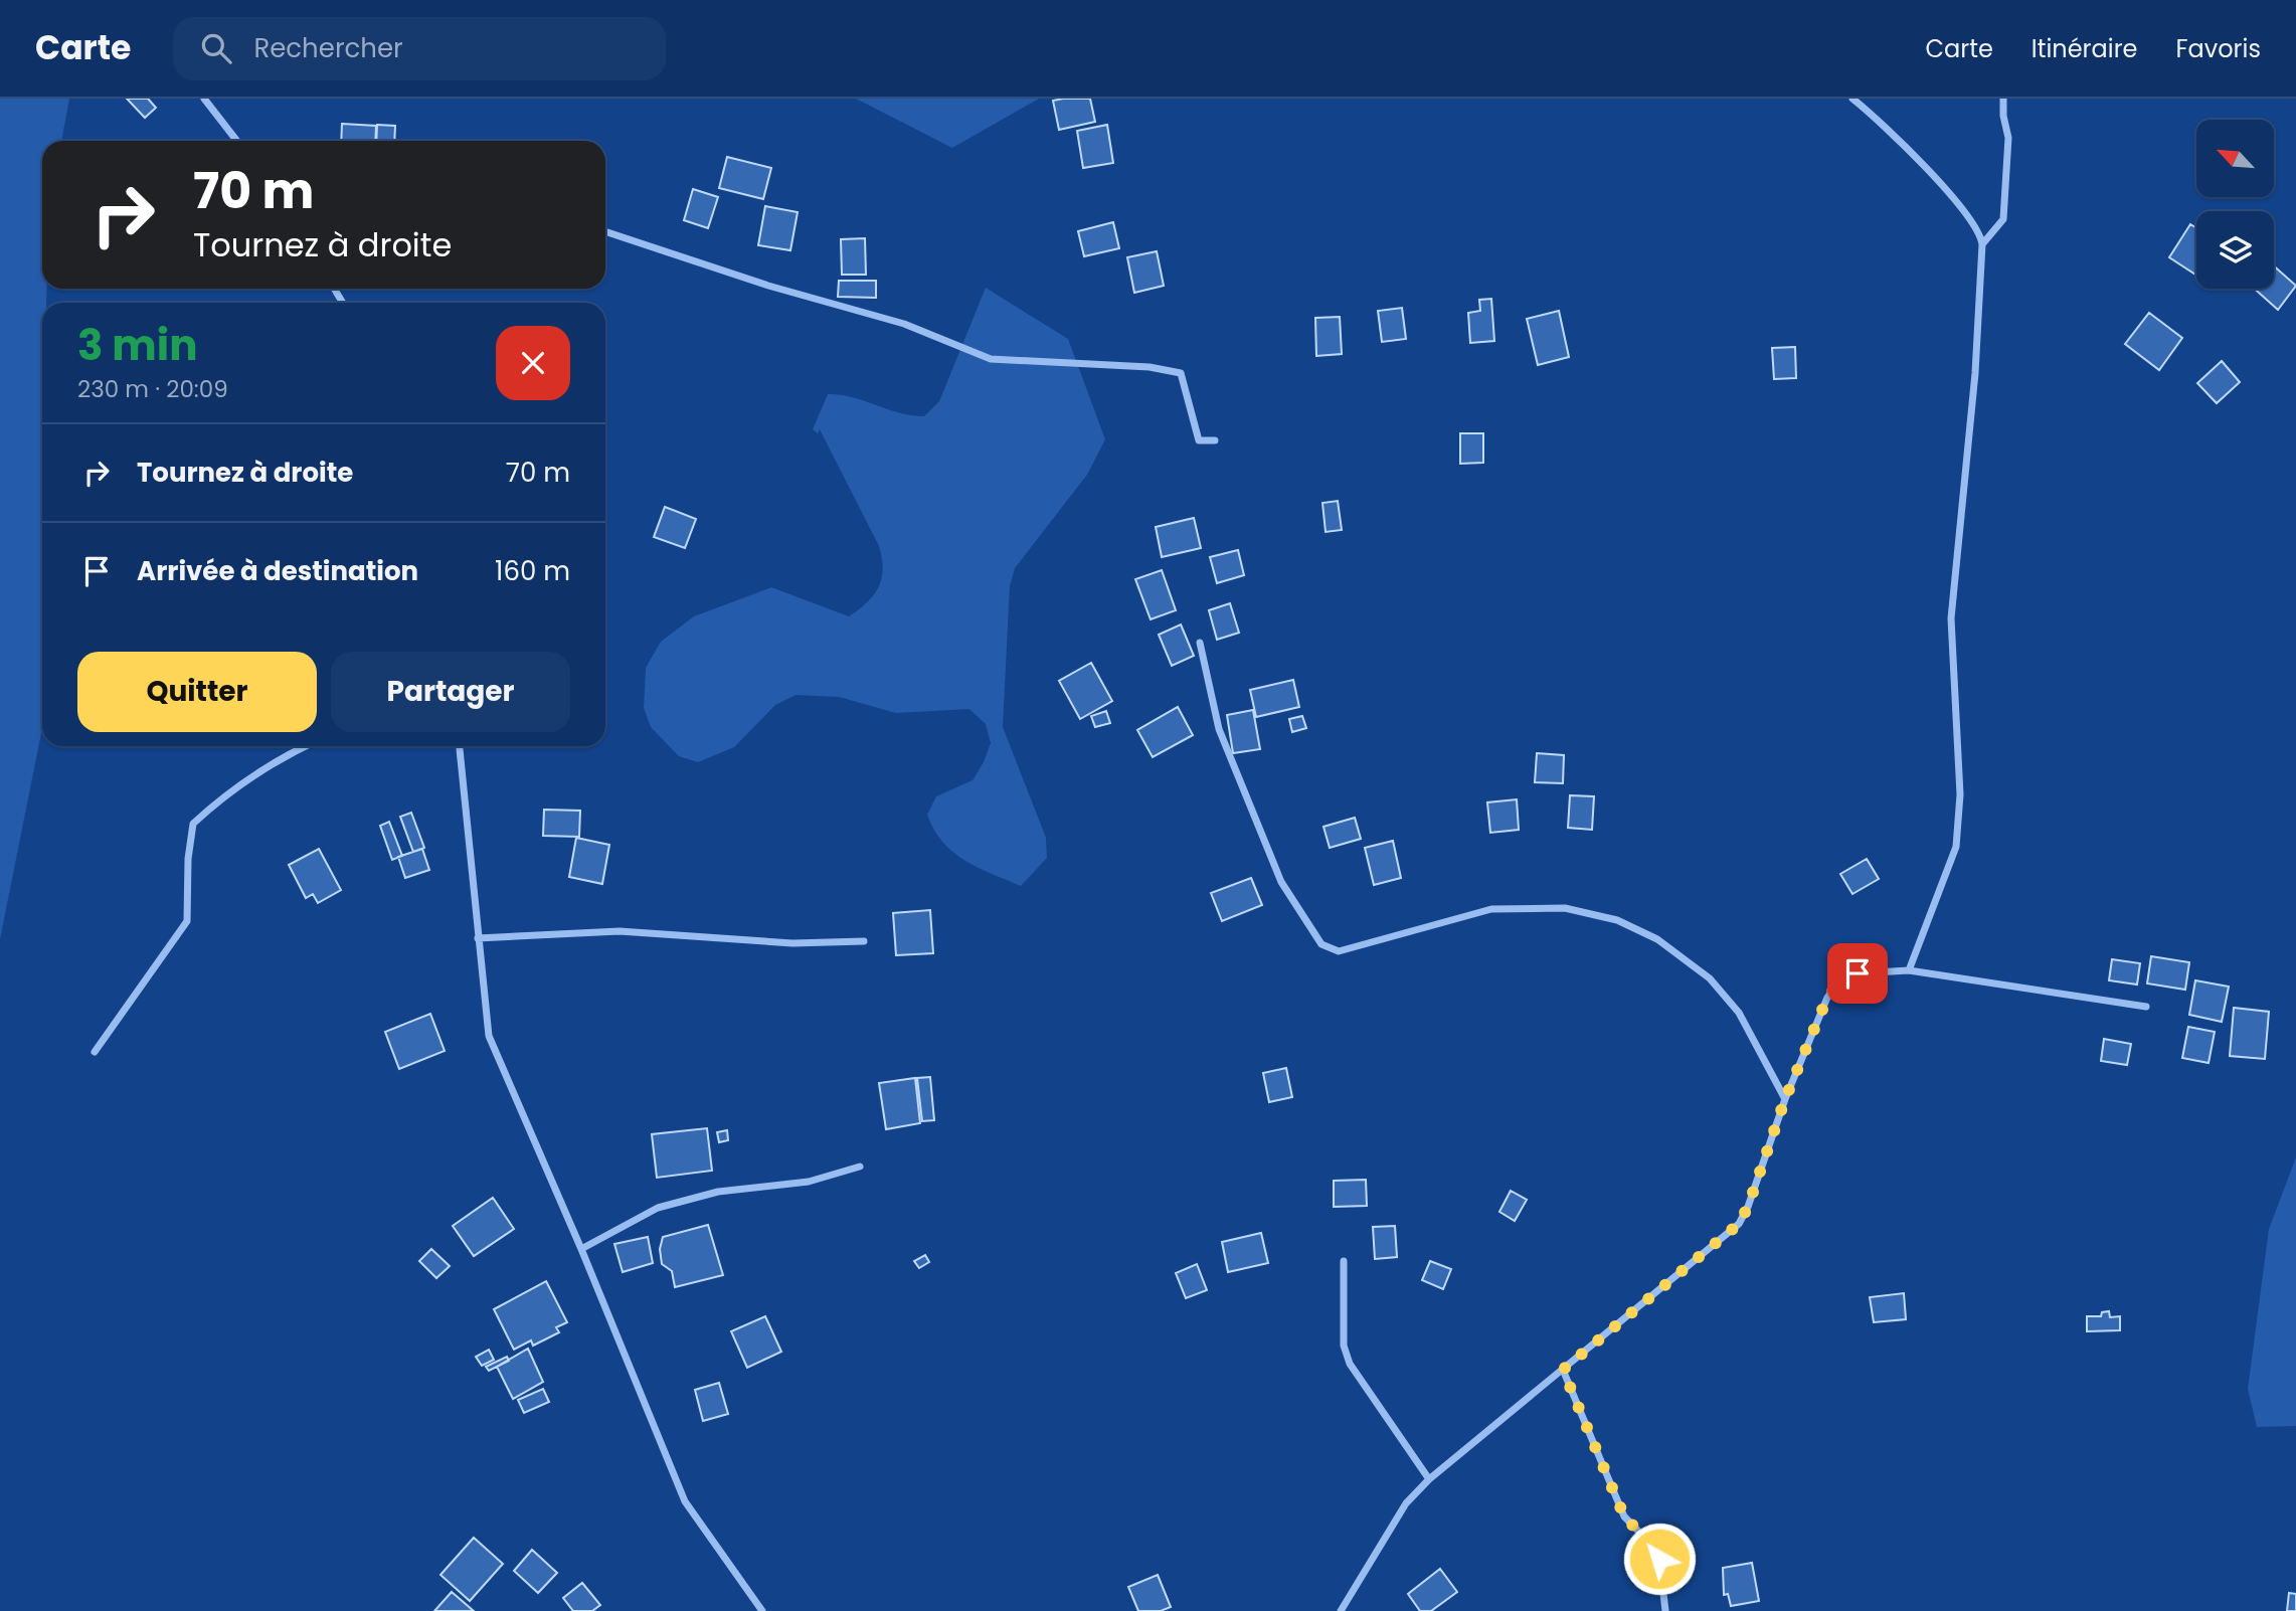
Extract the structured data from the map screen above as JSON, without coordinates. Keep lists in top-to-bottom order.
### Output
{
  "north": "top left",
  "page": {
    "header": "Carte",
    "search": "Rechercher",
    "nav": ["Carte", "Itinéraire", "Favoris"],
    "turn": ["70 m", "Tournez à droite"],
    "heading": ["3 min", "230 m · 20:09"],
    "list": [
      {
        "name": "Tournez à droite",
        "value": "70 m"
      },
      {
        "name": "Arrivée à destination",
        "value": "160 m"
      }
    ],
    "buttons": ["Quitter", "Partager"]
  }
}
